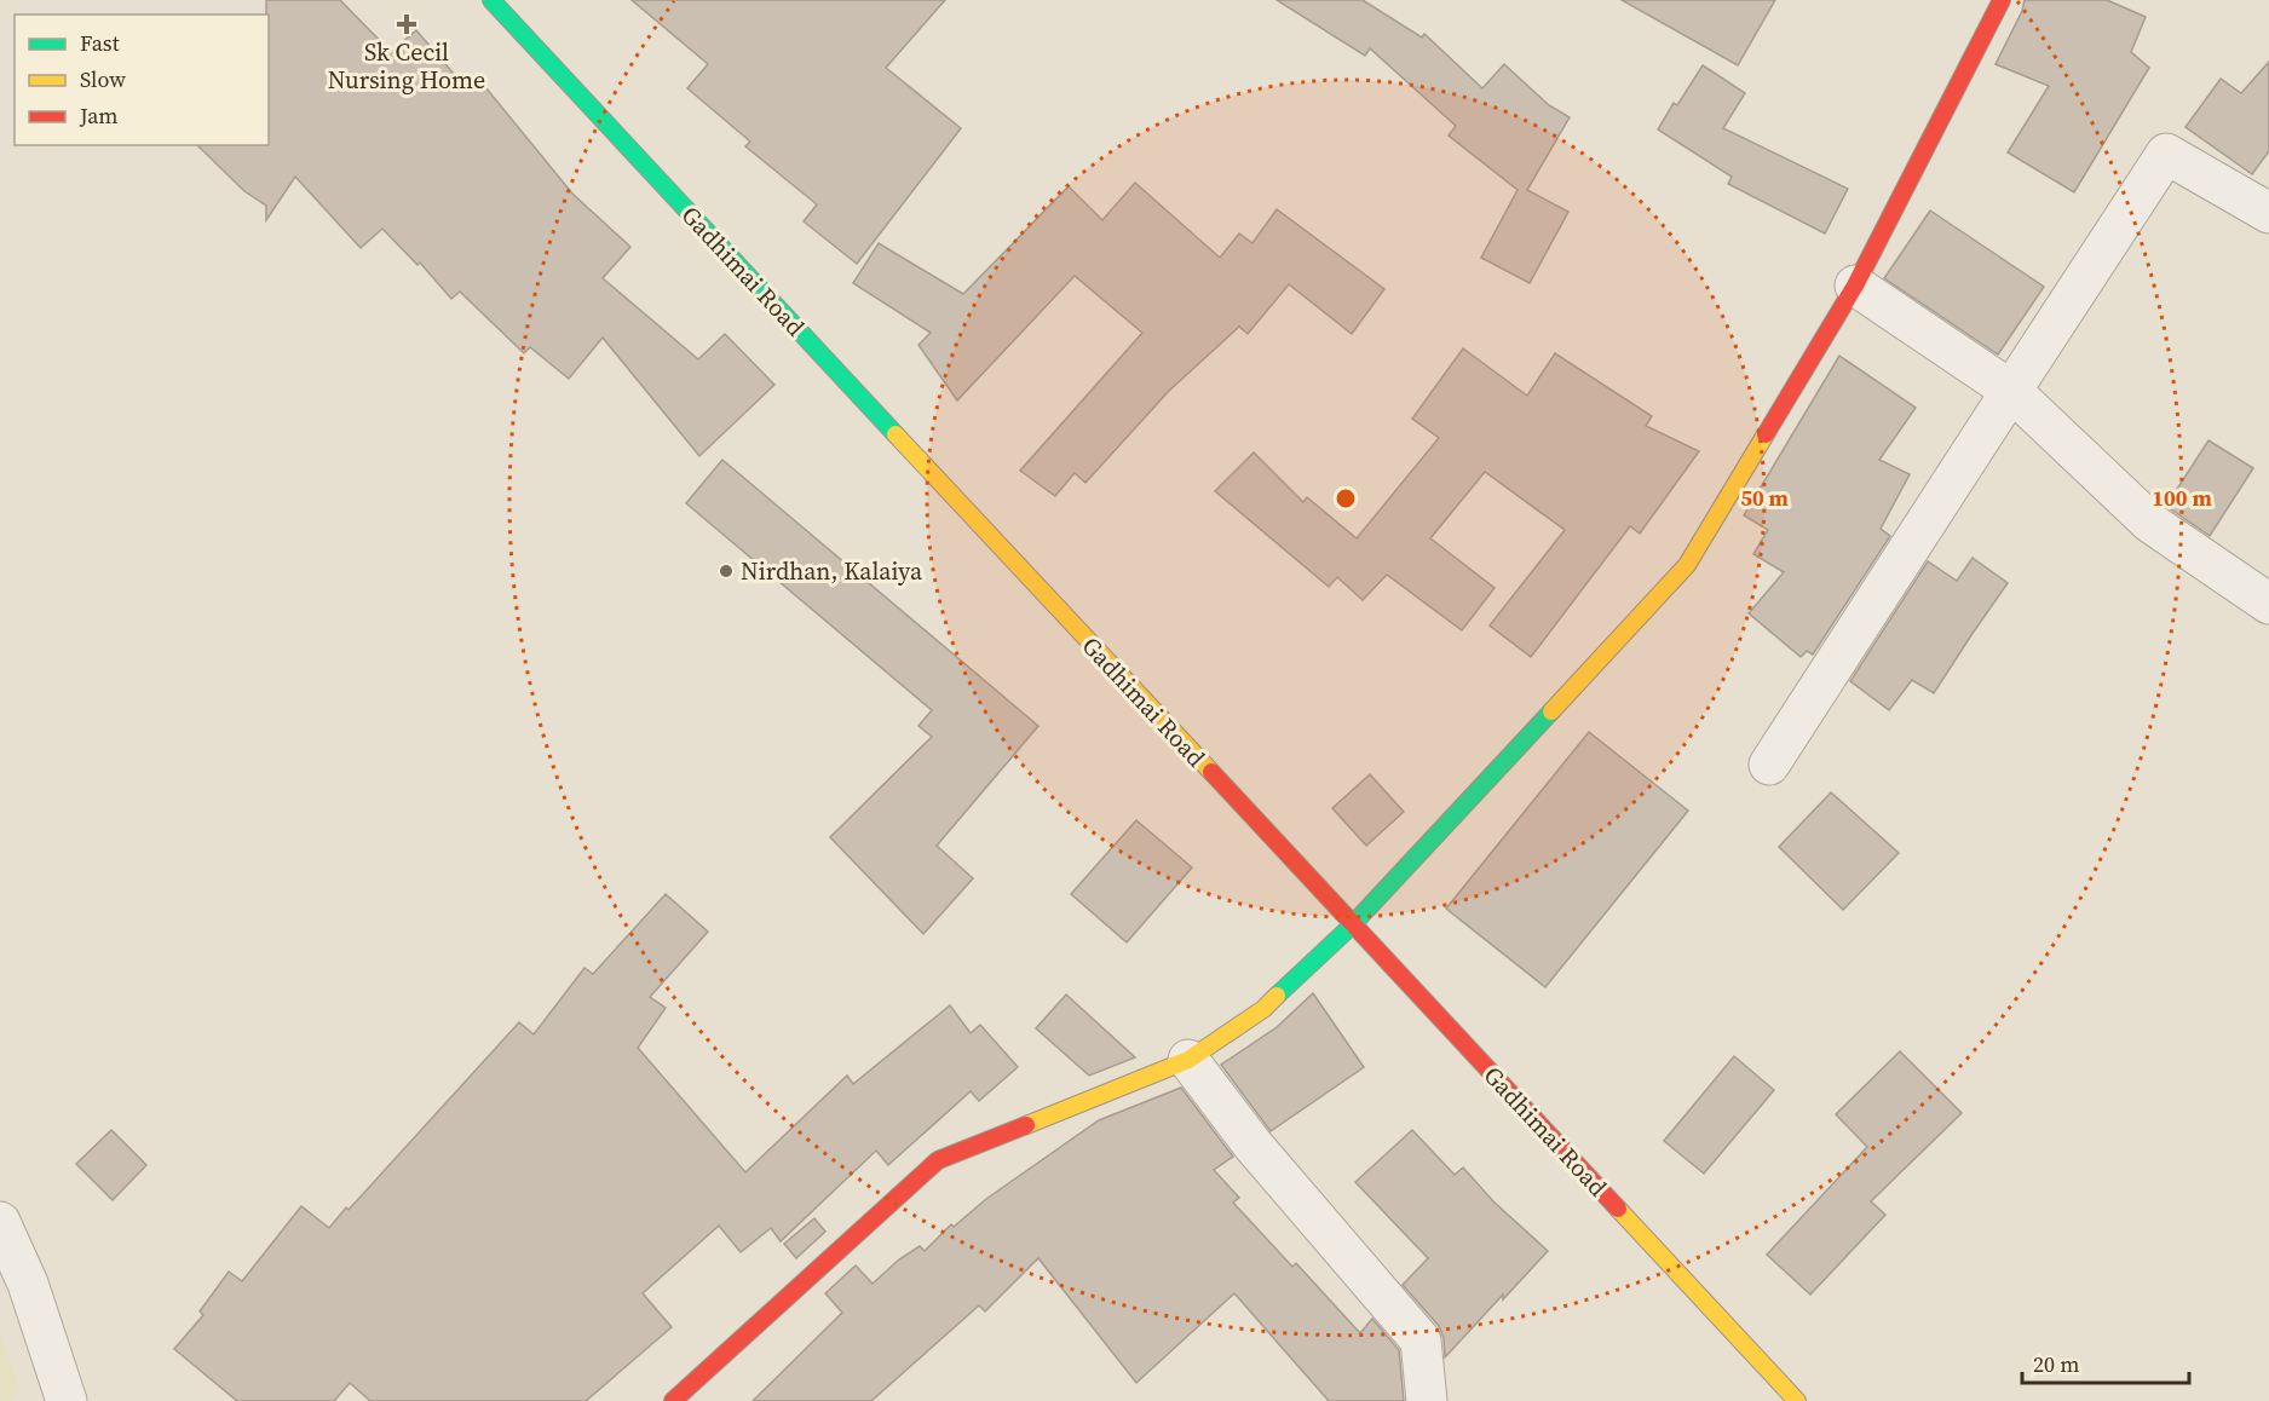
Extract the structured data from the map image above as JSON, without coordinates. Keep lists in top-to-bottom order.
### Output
{
  "streets": {
    "street": ["Gadhimai Road"]
  },
  "places": {
    "health": ["Sk Cecil Nursing Home"],
    "other": ["Nirdhan, Kalaiya"]
  },
  "legend": ["Fast", "Slow", "Jam"],
  "scale_bar": "20 m",
  "rings": ["50 m", "100 m"]
}
